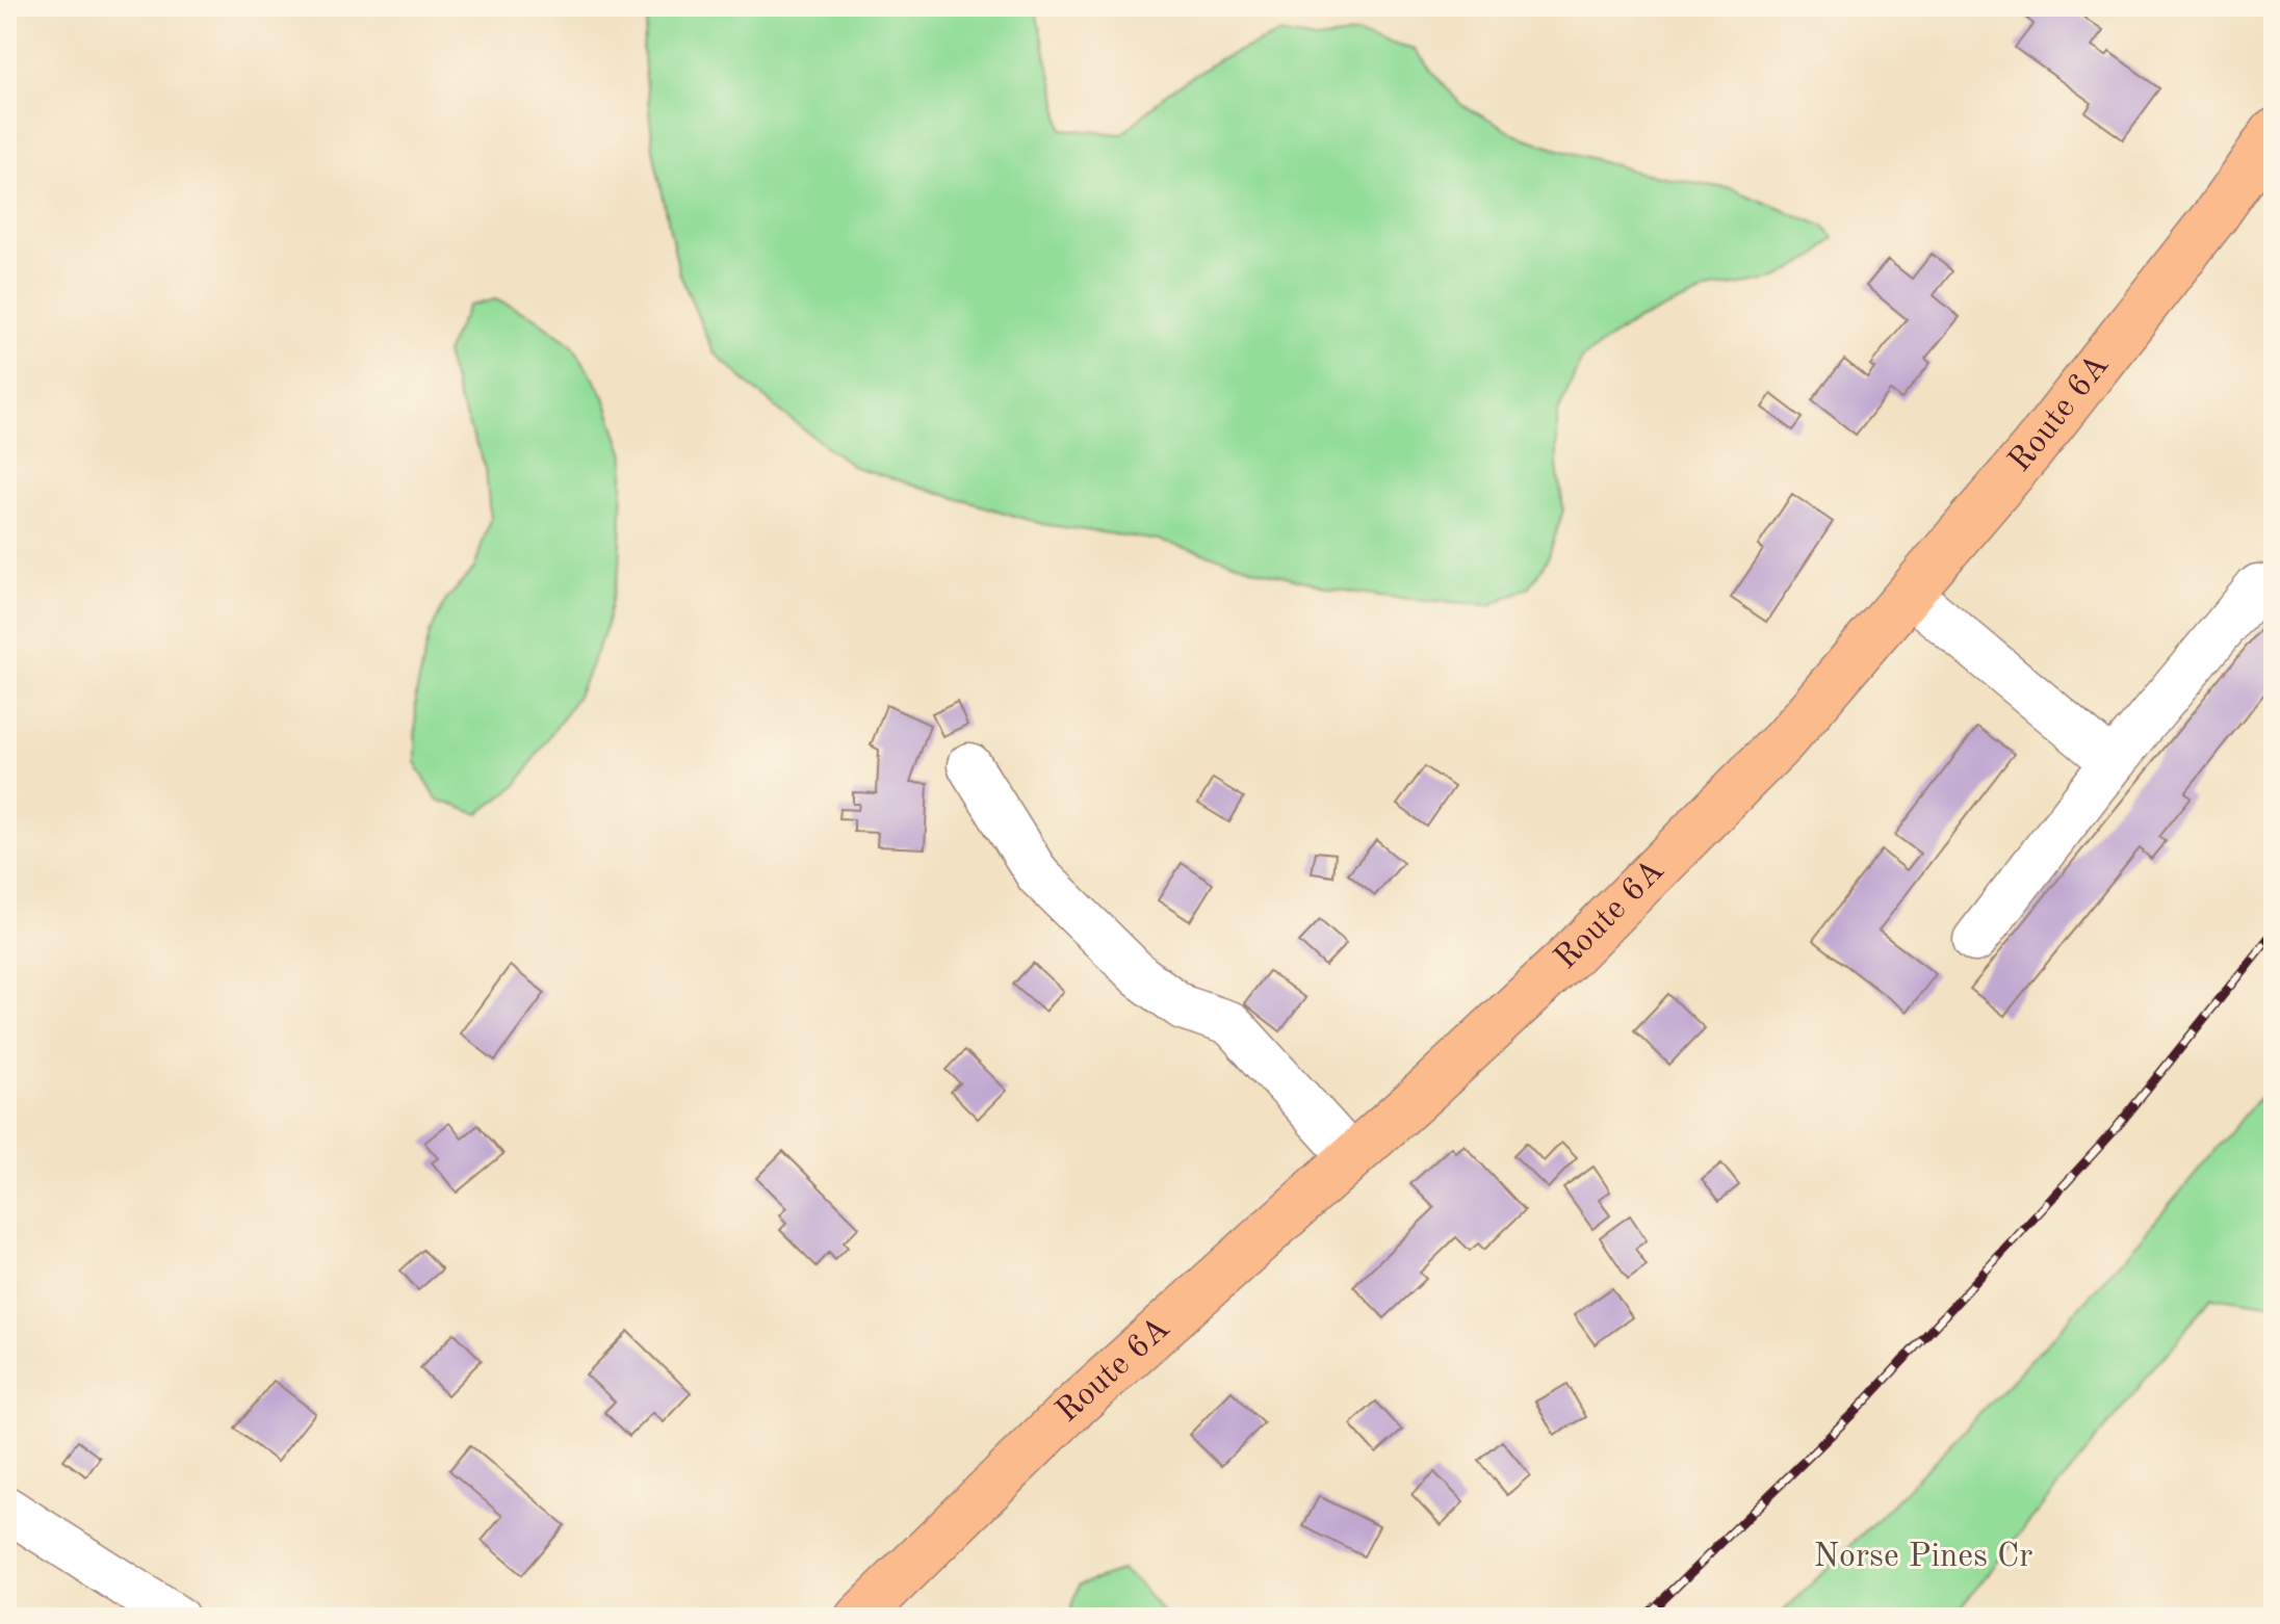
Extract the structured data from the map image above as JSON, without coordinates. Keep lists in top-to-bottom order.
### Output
{
  "streets": {
    "main road": ["Route 6A"]
  },
  "parks": ["Norse Pines Cr"]
}
